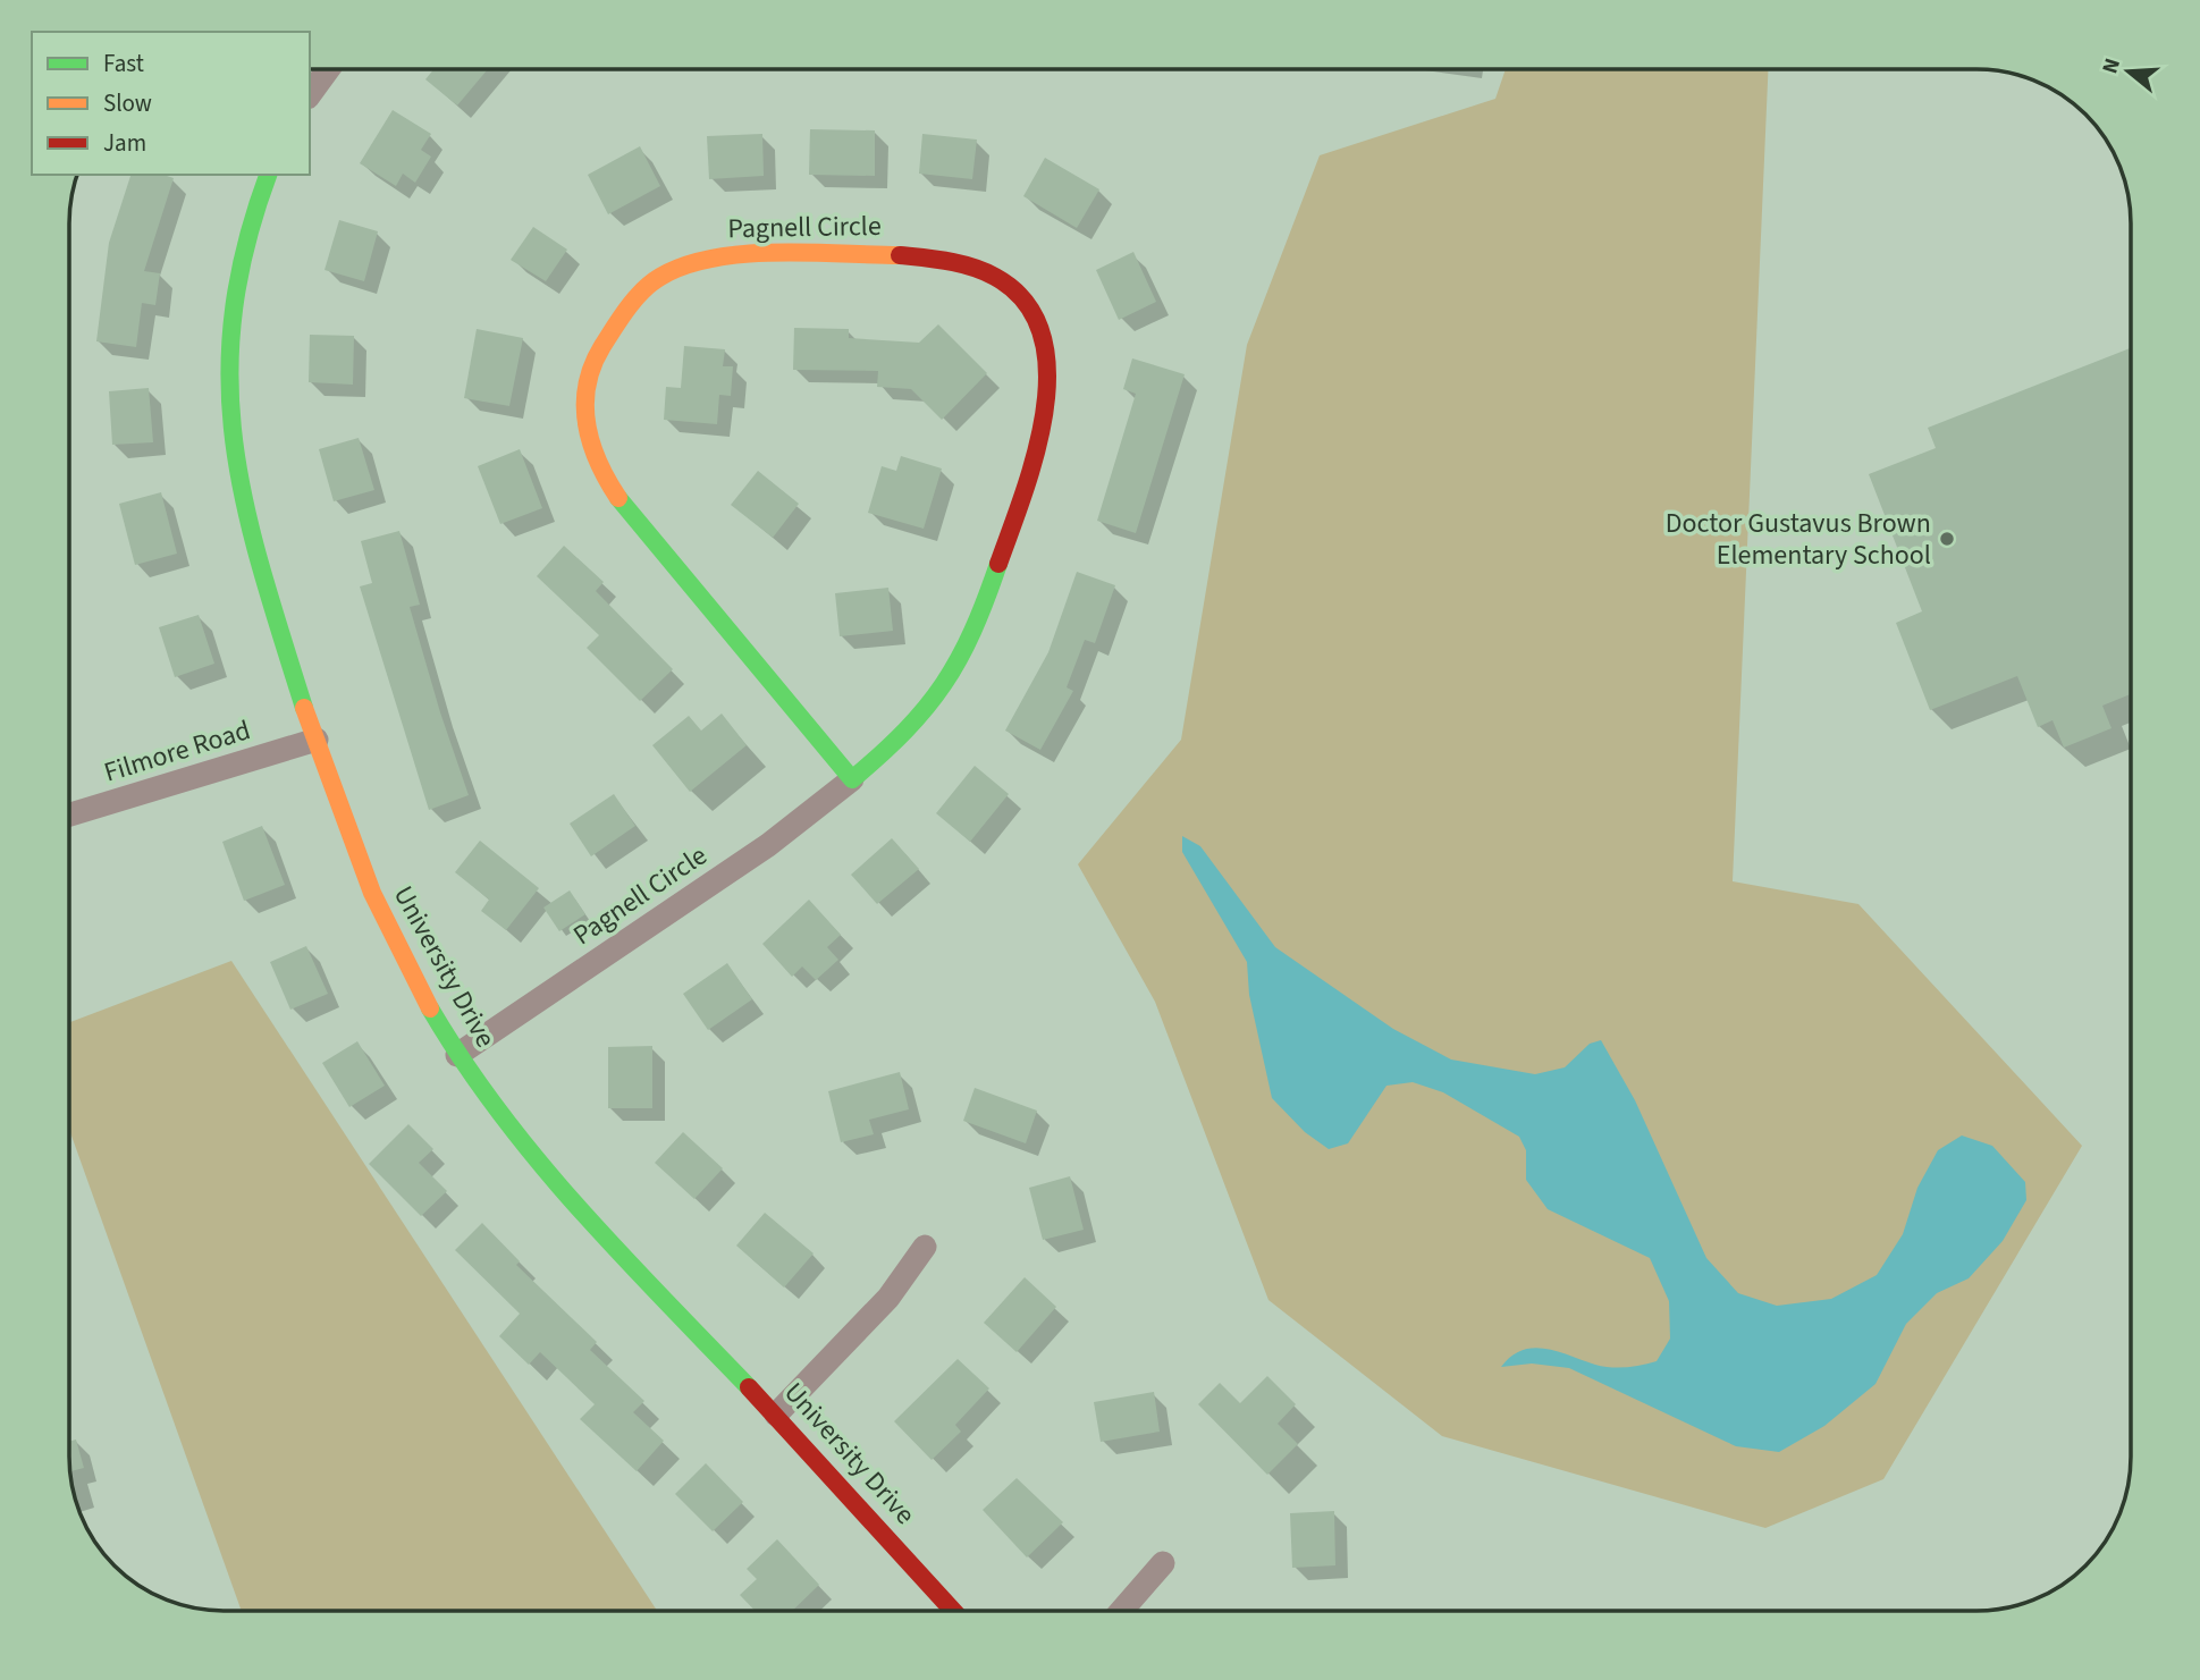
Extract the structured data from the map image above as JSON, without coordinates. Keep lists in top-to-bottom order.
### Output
{
  "streets": {
    "street": ["Pagnell Circle", "Filmore Road", "University Drive"]
  },
  "crossings": [
    ["Pagnell Circle", "University Drive"],
    ["Filmore Road", "University Drive"]
  ],
  "places": ["Doctor Gustavus Brown Elementary School"],
  "legend": ["Fast", "Slow", "Jam"],
  "north": "left"
}
